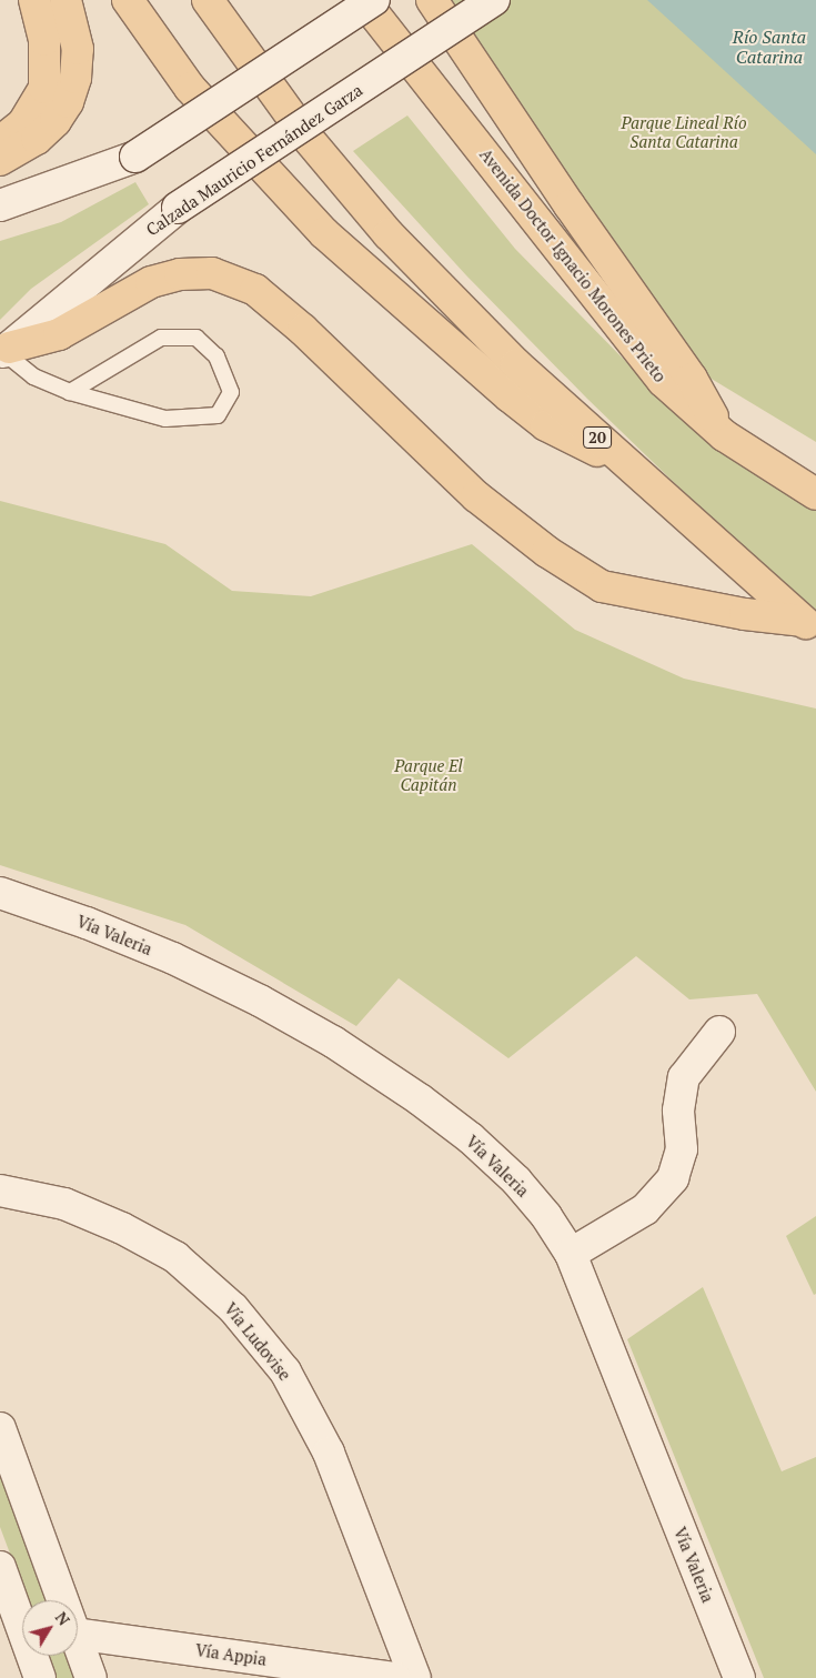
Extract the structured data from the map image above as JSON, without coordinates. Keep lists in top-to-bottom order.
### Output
{
  "streets": {
    "main road": ["Avenida Doctor Ignacio Morones Prieto", "20"],
    "street": [
      "Calzada Mauricio Fernández Garza",
      "Vía Valeria",
      "Vía Ludovise",
      "Vía Appia"
    ]
  },
  "water": ["Río Santa Catarina"],
  "parks": ["Parque Lineal Río Santa Catarina", "Parque El Capitán"],
  "north": "top right"
}
